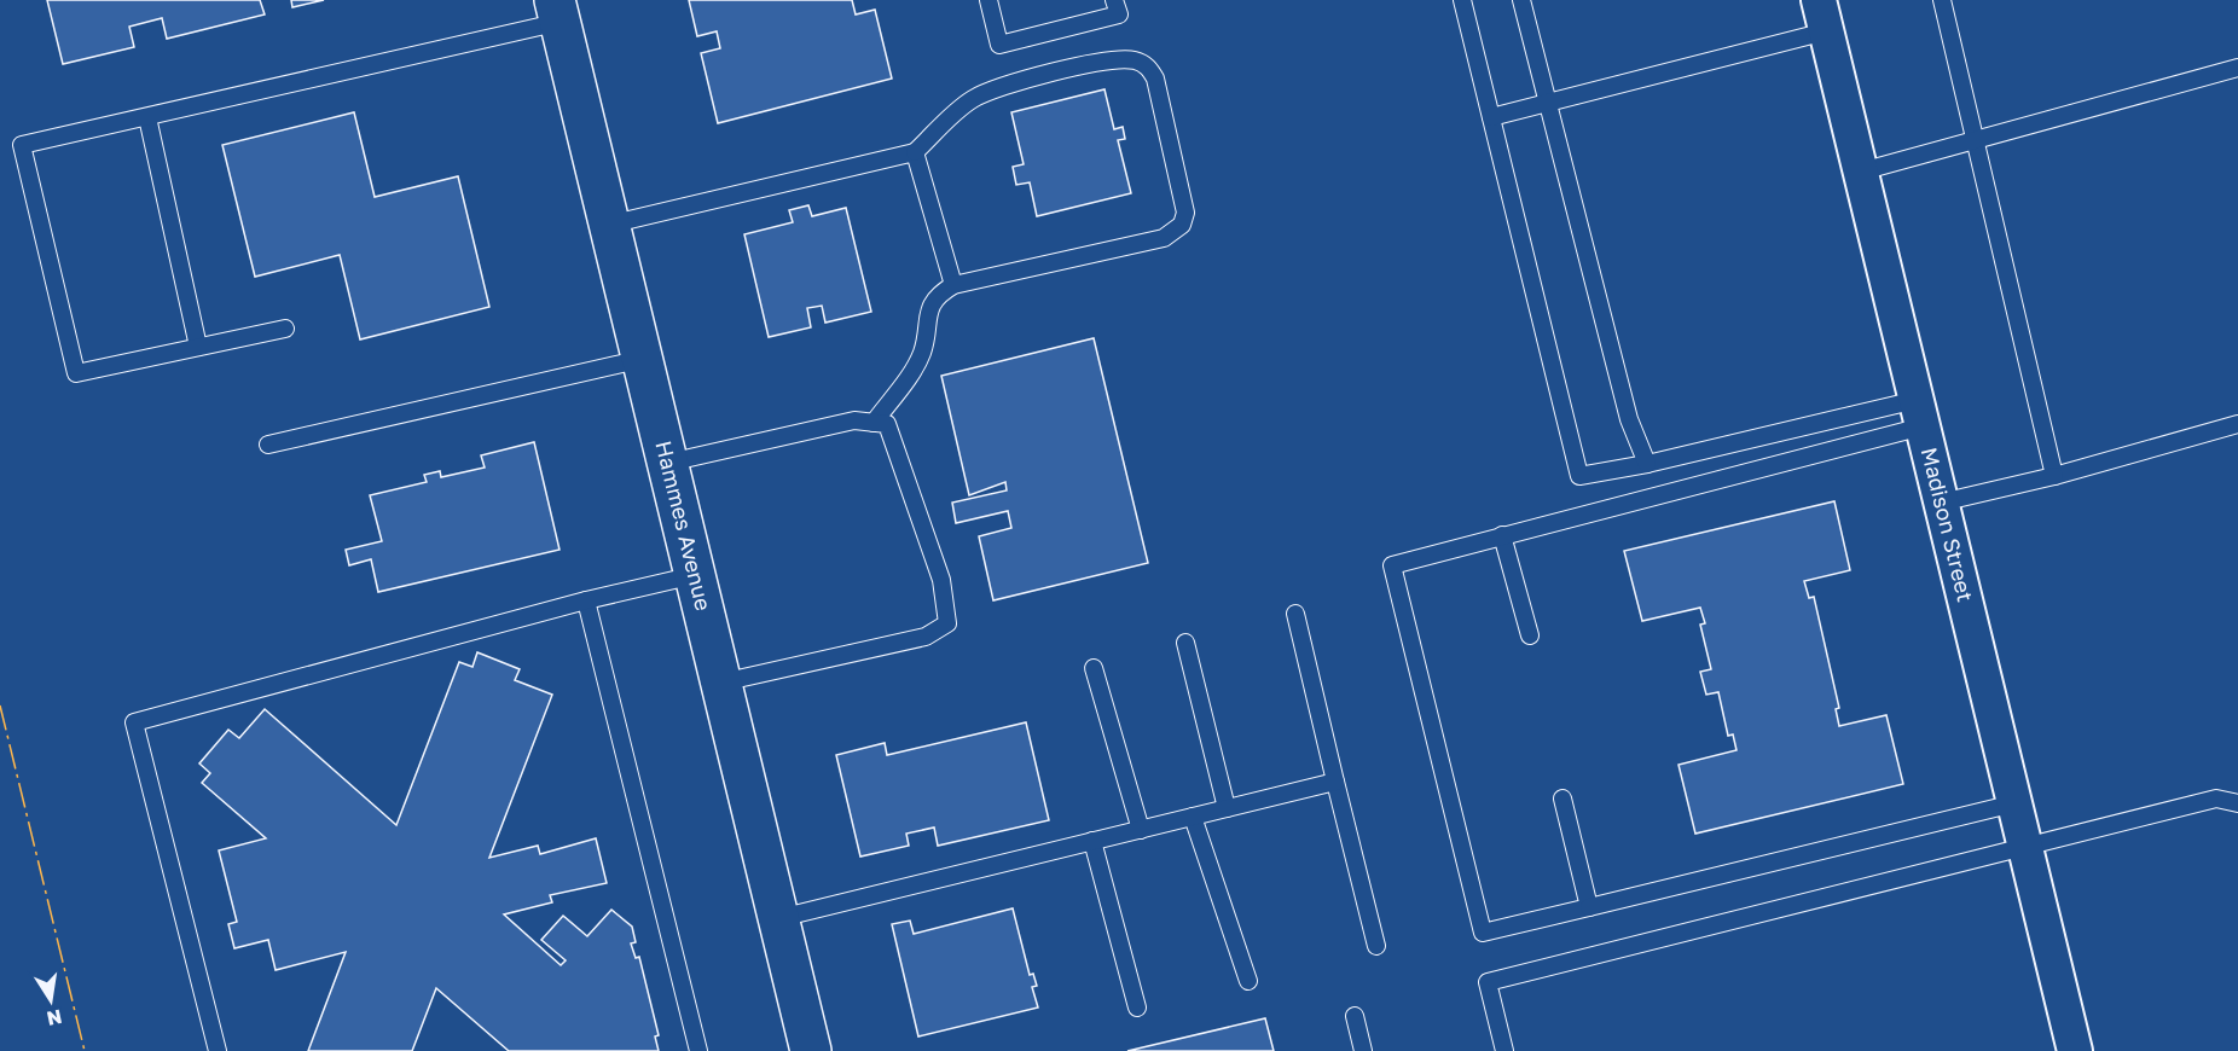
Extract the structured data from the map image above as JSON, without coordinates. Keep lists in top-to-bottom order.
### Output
{
  "streets": {
    "street": ["Hammes Avenue", "Madison Street"]
  },
  "north": "bottom"
}
